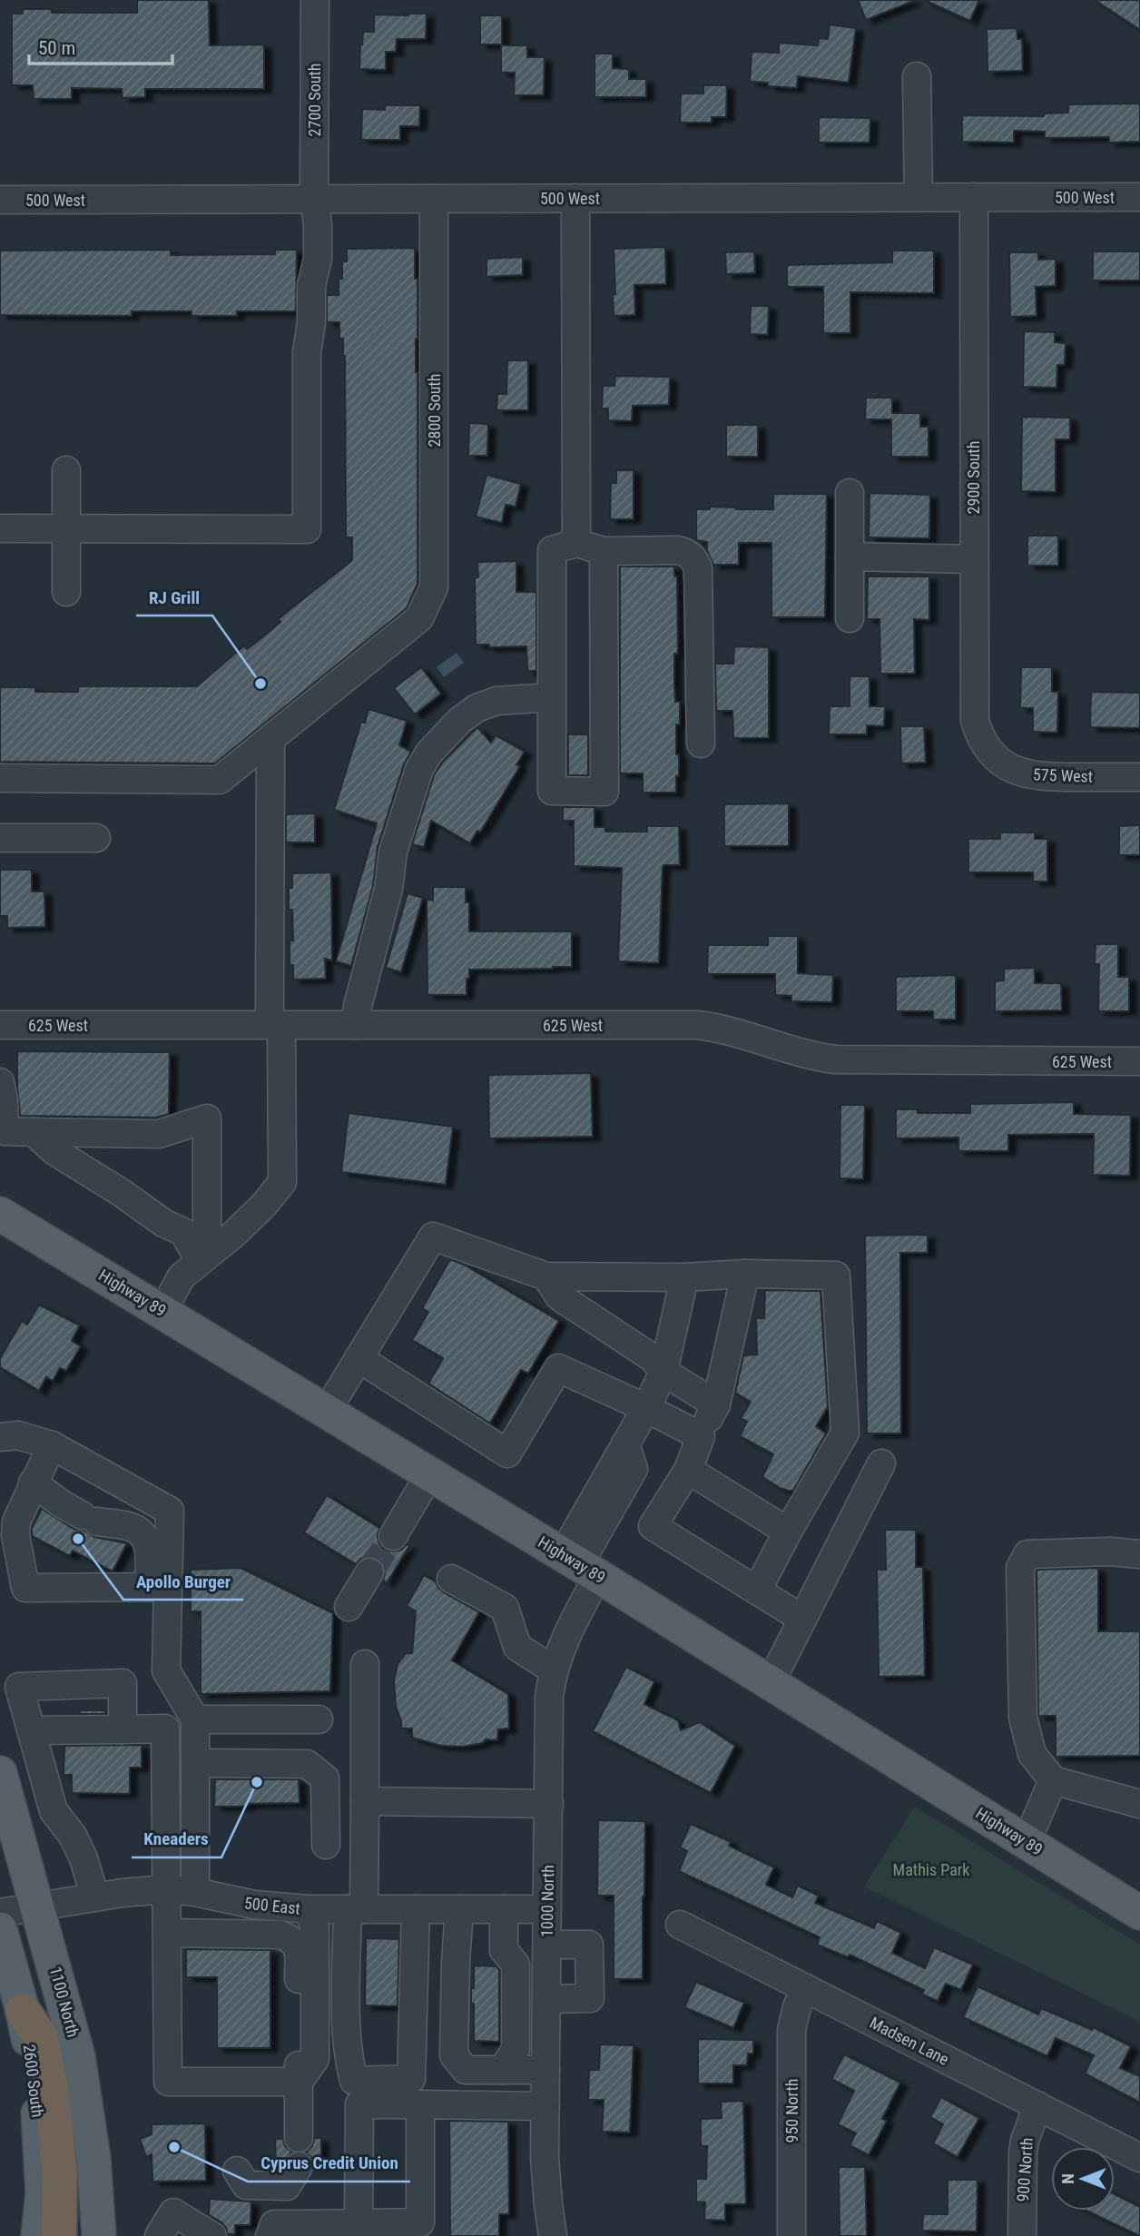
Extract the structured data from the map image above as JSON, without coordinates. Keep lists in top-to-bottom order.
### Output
{
  "streets": {
    "main road": ["Highway 89", "1100 North", "2600 South"],
    "street": [
      "2700 South",
      "500 West",
      "2800 South",
      "2900 South",
      "575 West",
      "625 West",
      "1000 North",
      "500 East",
      "Madsen Lane",
      "950 North",
      "900 North"
    ]
  },
  "crossings": [
    ["2700 South", "500 West"],
    ["500 West", "2800 South"],
    ["500 West", "2900 South"],
    ["2900 South", "575 West"],
    ["Highway 89", "1000 North"],
    ["1000 North", "500 East"],
    ["500 East", "1100 North"],
    ["Madsen Lane", "950 North"],
    ["Madsen Lane", "900 North"]
  ],
  "parks": ["Mathis Park"],
  "places": [
    "RJ Grill",
    "Apollo Burger",
    "Kneaders",
    "Cyprus Credit Union"
  ],
  "scale_bar": "50 m",
  "north": "left"
}
